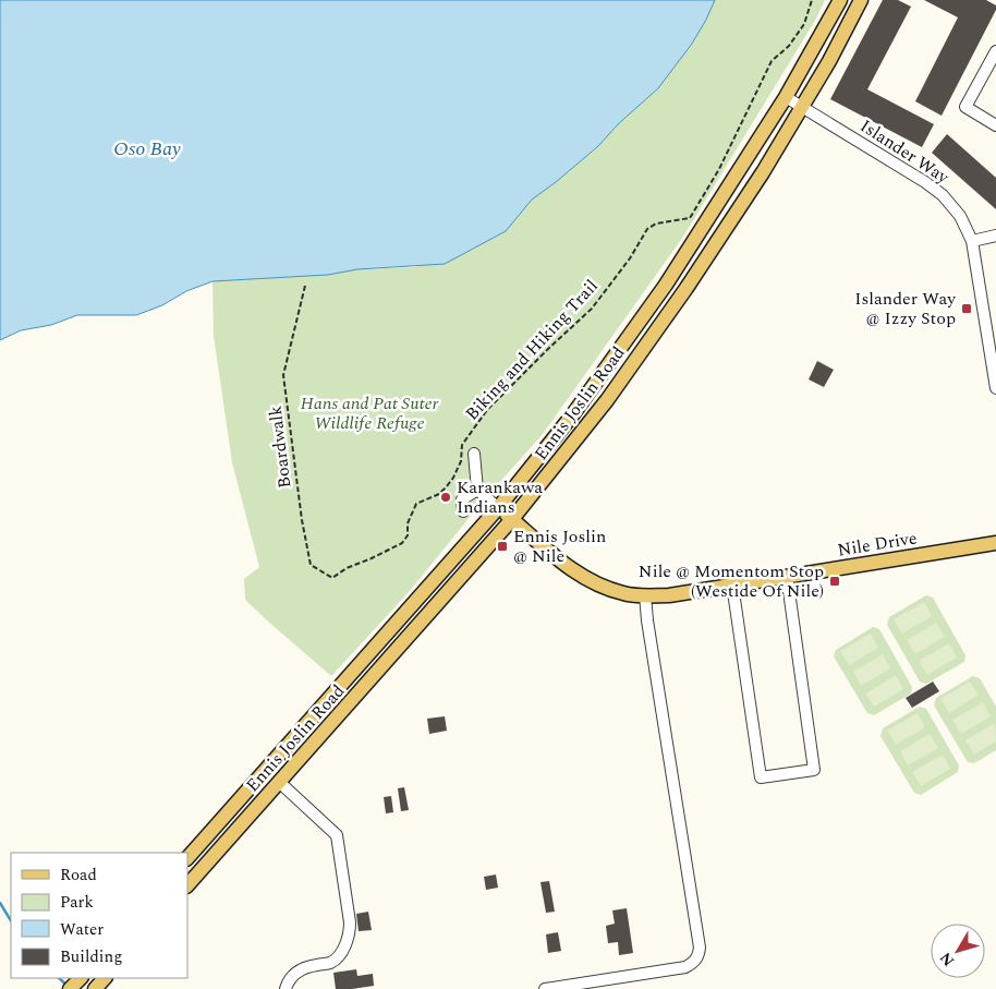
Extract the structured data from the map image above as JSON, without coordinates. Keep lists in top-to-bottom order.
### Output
{
  "streets": {
    "main road": ["Ennis Joslin Road", "Nile Drive"],
    "street": ["Islander Way"],
    "path": ["Biking and Hiking Trail", "Boardwalk"]
  },
  "crossings": [
    ["Islander Way", "Ennis Joslin Road"],
    ["Biking and Hiking Trail", "Boardwalk"],
    ["Ennis Joslin Road", "Nile Drive"]
  ],
  "water": ["Oso Bay"],
  "parks": ["Hans and Pat Suter Wildlife Refuge"],
  "places": {
    "transit": ["Islander Way @ Izzy Stop", "Ennis Joslin @ Nile", "Nile @ Momentom Stop (Westide Of Nile)"],
    "other": ["Karankawa Indians"]
  },
  "legend": [
    "Road",
    "Park",
    "Water",
    "Building"
  ],
  "north": "bottom left"
}
